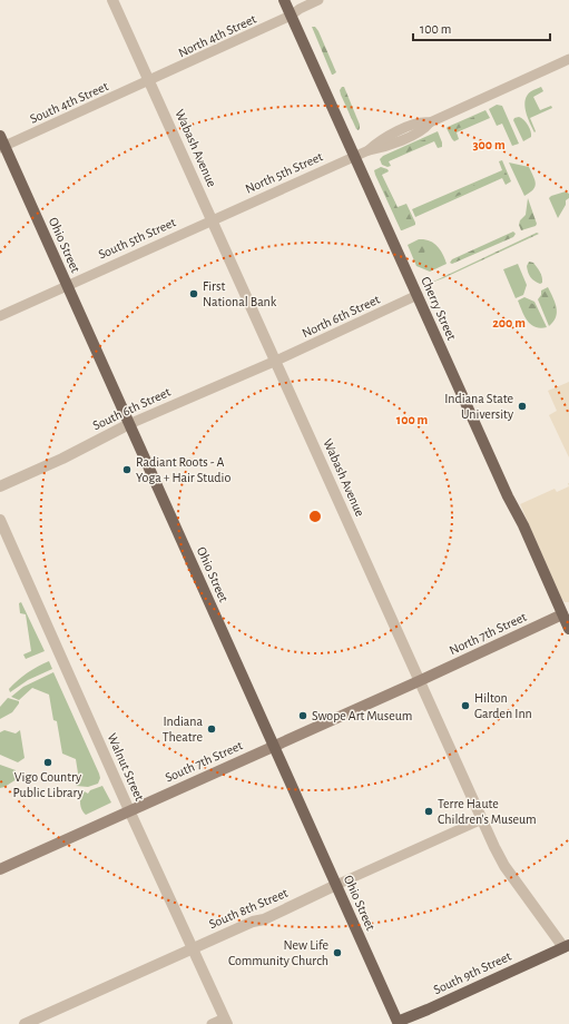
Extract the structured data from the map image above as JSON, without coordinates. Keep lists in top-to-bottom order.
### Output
{
  "streets": {
    "main road": [
      "Ohio Street",
      "Cherry Street",
      "North 7th Street",
      "South 7th Street",
      "South 9th Street"
    ],
    "street": [
      "North 4th Street",
      "South 4th Street",
      "Wabash Avenue",
      "North 5th Street",
      "South 5th Street",
      "North 6th Street",
      "South 6th Street",
      "Walnut Street",
      "South 8th Street"
    ]
  },
  "crossings": [
    ["North 4th Street", "South 4th Street"],
    ["North 4th Street", "Wabash Avenue"],
    ["North 4th Street", "Cherry Street"],
    ["South 4th Street", "Wabash Avenue"],
    ["South 4th Street", "Ohio Street"],
    ["Wabash Avenue", "North 5th Street"],
    ["Wabash Avenue", "South 5th Street"],
    ["Wabash Avenue", "North 6th Street"],
    ["Wabash Avenue", "South 6th Street"],
    ["Wabash Avenue", "North 7th Street"],
    ["Wabash Avenue", "South 7th Street"],
    ["Wabash Avenue", "South 8th Street"],
    ["Wabash Avenue", "South 9th Street"],
    ["North 5th Street", "South 5th Street"],
    ["North 5th Street", "Cherry Street"],
    ["South 5th Street", "Ohio Street"],
    ["Ohio Street", "South 6th Street"],
    ["Ohio Street", "South 7th Street"],
    ["Ohio Street", "South 8th Street"],
    ["Ohio Street", "South 9th Street"],
    ["Cherry Street", "North 6th Street"],
    ["Cherry Street", "North 7th Street"],
    ["North 6th Street", "South 6th Street"],
    ["North 7th Street", "South 7th Street"],
    ["South 7th Street", "Walnut Street"],
    ["Walnut Street", "South 8th Street"]
  ],
  "places": [
    "First National Bank",
    "Indiana State University",
    "Radiant Roots - A Yoga + Hair Studio",
    "Hilton Garden Inn",
    "Swope Art Museum",
    "Indiana Theatre",
    "Vigo Country Public Library",
    "Terre Haute Children's Museum",
    "New Life Community Church"
  ],
  "scale_bar": "100 m",
  "rings": ["300 m", "200 m", "100 m"]
}
